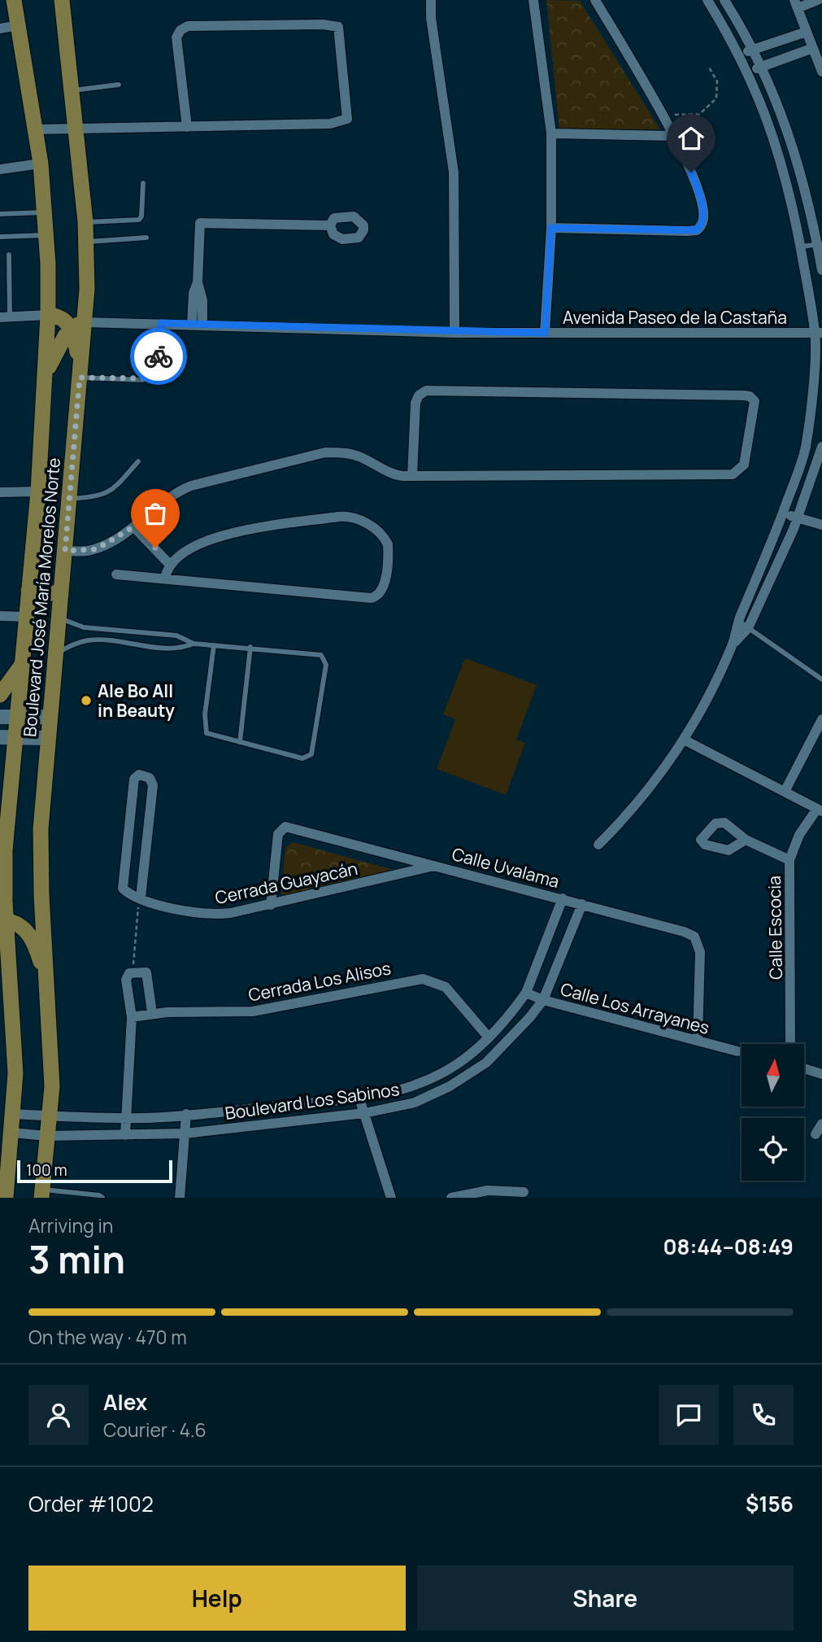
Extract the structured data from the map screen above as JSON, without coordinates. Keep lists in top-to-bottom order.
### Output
{
  "streets": {
    "main road": ["Boulevard José María Morelos Norte"],
    "street": [
      "Avenida Paseo de la Castaña",
      "Calle Uvalama",
      "Cerrada Guayacán",
      "Calle Escocia",
      "Cerrada Los Alisos",
      "Calle Los Arrayanes",
      "Boulevard Los Sabinos"
    ]
  },
  "crossings": [
    ["Avenida Paseo de la Castaña", "Boulevard José María Morelos Norte"],
    ["Boulevard José María Morelos Norte", "Boulevard Los Sabinos"],
    ["Calle Uvalama", "Cerrada Guayacán"],
    ["Calle Uvalama", "Calle Los Arrayanes"],
    ["Calle Uvalama", "Boulevard Los Sabinos"],
    ["Cerrada Los Alisos", "Boulevard Los Sabinos"],
    ["Calle Los Arrayanes", "Boulevard Los Sabinos"]
  ],
  "places": ["Ale Bo All in Beauty"],
  "scale_bar": "100 m",
  "north": "top",
  "page": {
    "scale": "100 m",
    "heading": ["3 min", "Arriving in", "08:44–08:49"],
    "panel": [
      "Alex",
      "Courier · 4.6",
      "Order #1002",
      "$156"
    ],
    "bar": "On the way · 470 m",
    "buttons": ["Help", "Share"]
  }
}
